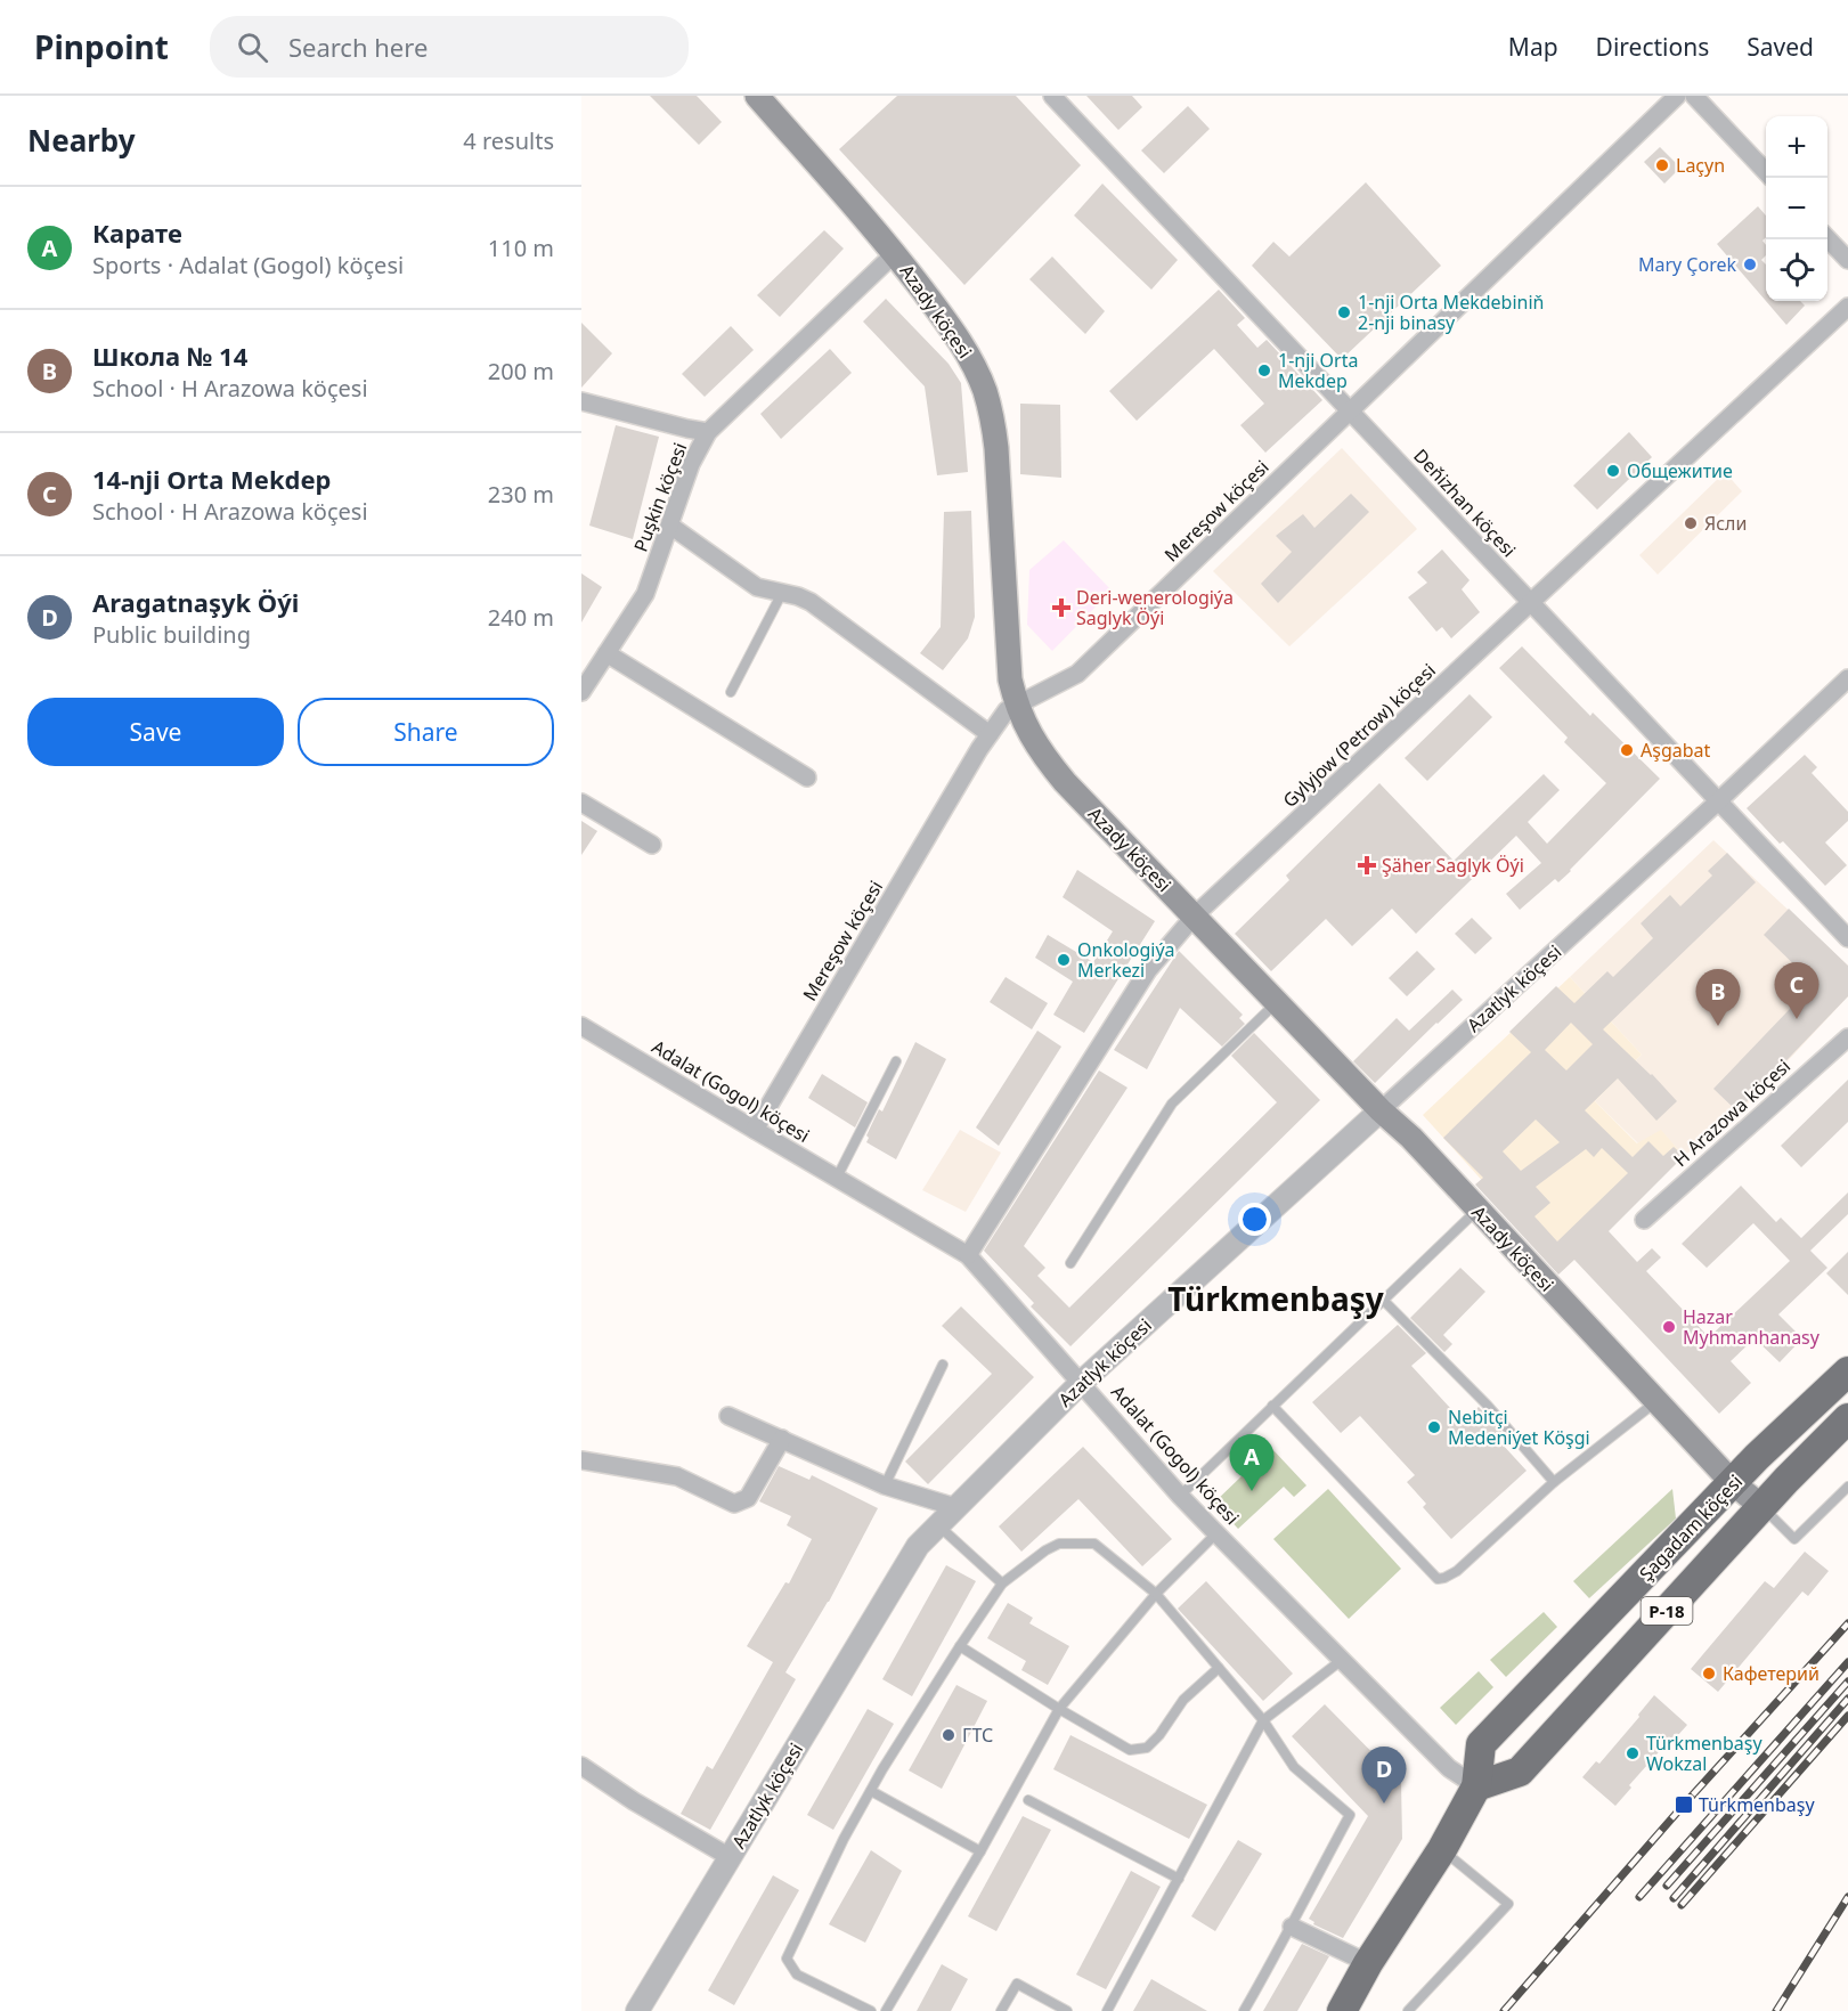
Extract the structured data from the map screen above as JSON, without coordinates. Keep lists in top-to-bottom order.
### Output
{
  "streets": {
    "highway": ["Şagadam köçesi", "P-18"],
    "main road": ["Azady köçesi"],
    "street": [
      "Puşkin köçesi",
      "Deňizhan köçesi",
      "Mereşow köçesi",
      "Gylyjow (Petrow) köçesi",
      "Azatlyk köçesi",
      "Adalat (Gogol) köçesi",
      "H Arazowa köçesi"
    ]
  },
  "crossings": [
    ["Azady köçesi", "Puşkin köçesi"],
    ["Azady köçesi", "Mereşow köçesi"],
    ["Azady köçesi", "Gylyjow (Petrow) köçesi"],
    ["Azady köçesi", "Azatlyk köçesi"],
    ["Azady köçesi", "Şagadam köçesi"],
    ["Deňizhan köçesi", "Mereşow köçesi"],
    ["Deňizhan köçesi", "Gylyjow (Petrow) köçesi"],
    ["Deňizhan köçesi", "Azatlyk köçesi"],
    ["Mereşow köçesi", "Adalat (Gogol) köçesi"],
    ["Gylyjow (Petrow) köçesi", "Adalat (Gogol) köçesi"],
    ["Azatlyk köçesi", "Adalat (Gogol) köçesi"],
    ["Adalat (Gogol) köçesi", "Şagadam köçesi"]
  ],
  "districts": ["Türkmenbaşy"],
  "places": {
    "other": [
      "Laçyn",
      "Mary Çorek",
      "1-nji Orta Mekdebiniň 2-nji binasy",
      "1-nji Orta Mekdep",
      "Общежитие",
      "Ясли",
      "Aşgabat",
      "Onkologiýa Merkezi",
      "Hazar Myhmanhanasy",
      "Nebitçi Medeniýet Köşgi",
      "Кафетерий",
      "ГТС",
      "Türkmenbaşy Wokzal"
    ],
    "health": ["Deri-wenerologiýa Saglyk Öýi", "Şäher Saglyk Öýi"],
    "transit": ["Türkmenbaşy"]
  },
  "page": {
    "header": "Pinpoint",
    "search": "Search here",
    "nav": ["Map", "Directions", "Saved"],
    "heading": ["Nearby", "4 results"],
    "map_buttons": ["+", "−"],
    "list": [
      {
        "mark": "A",
        "name": "Карате",
        "note": "Sports · Adalat (Gogol) köçesi",
        "value": "110 m"
      },
      {
        "mark": "B",
        "name": "Школа № 14",
        "note": "School · H Arazowa köçesi",
        "value": "200 m"
      },
      {
        "mark": "C",
        "name": "14-nji Orta Mekdep",
        "note": "School · H Arazowa köçesi",
        "value": "230 m"
      },
      {
        "mark": "D",
        "name": "Aragatnaşyk Öýi",
        "note": "Public building",
        "value": "240 m"
      }
    ],
    "buttons": ["Save", "Share"],
    "pins": [
      "C",
      "B",
      "A",
      "D"
    ]
  }
}
